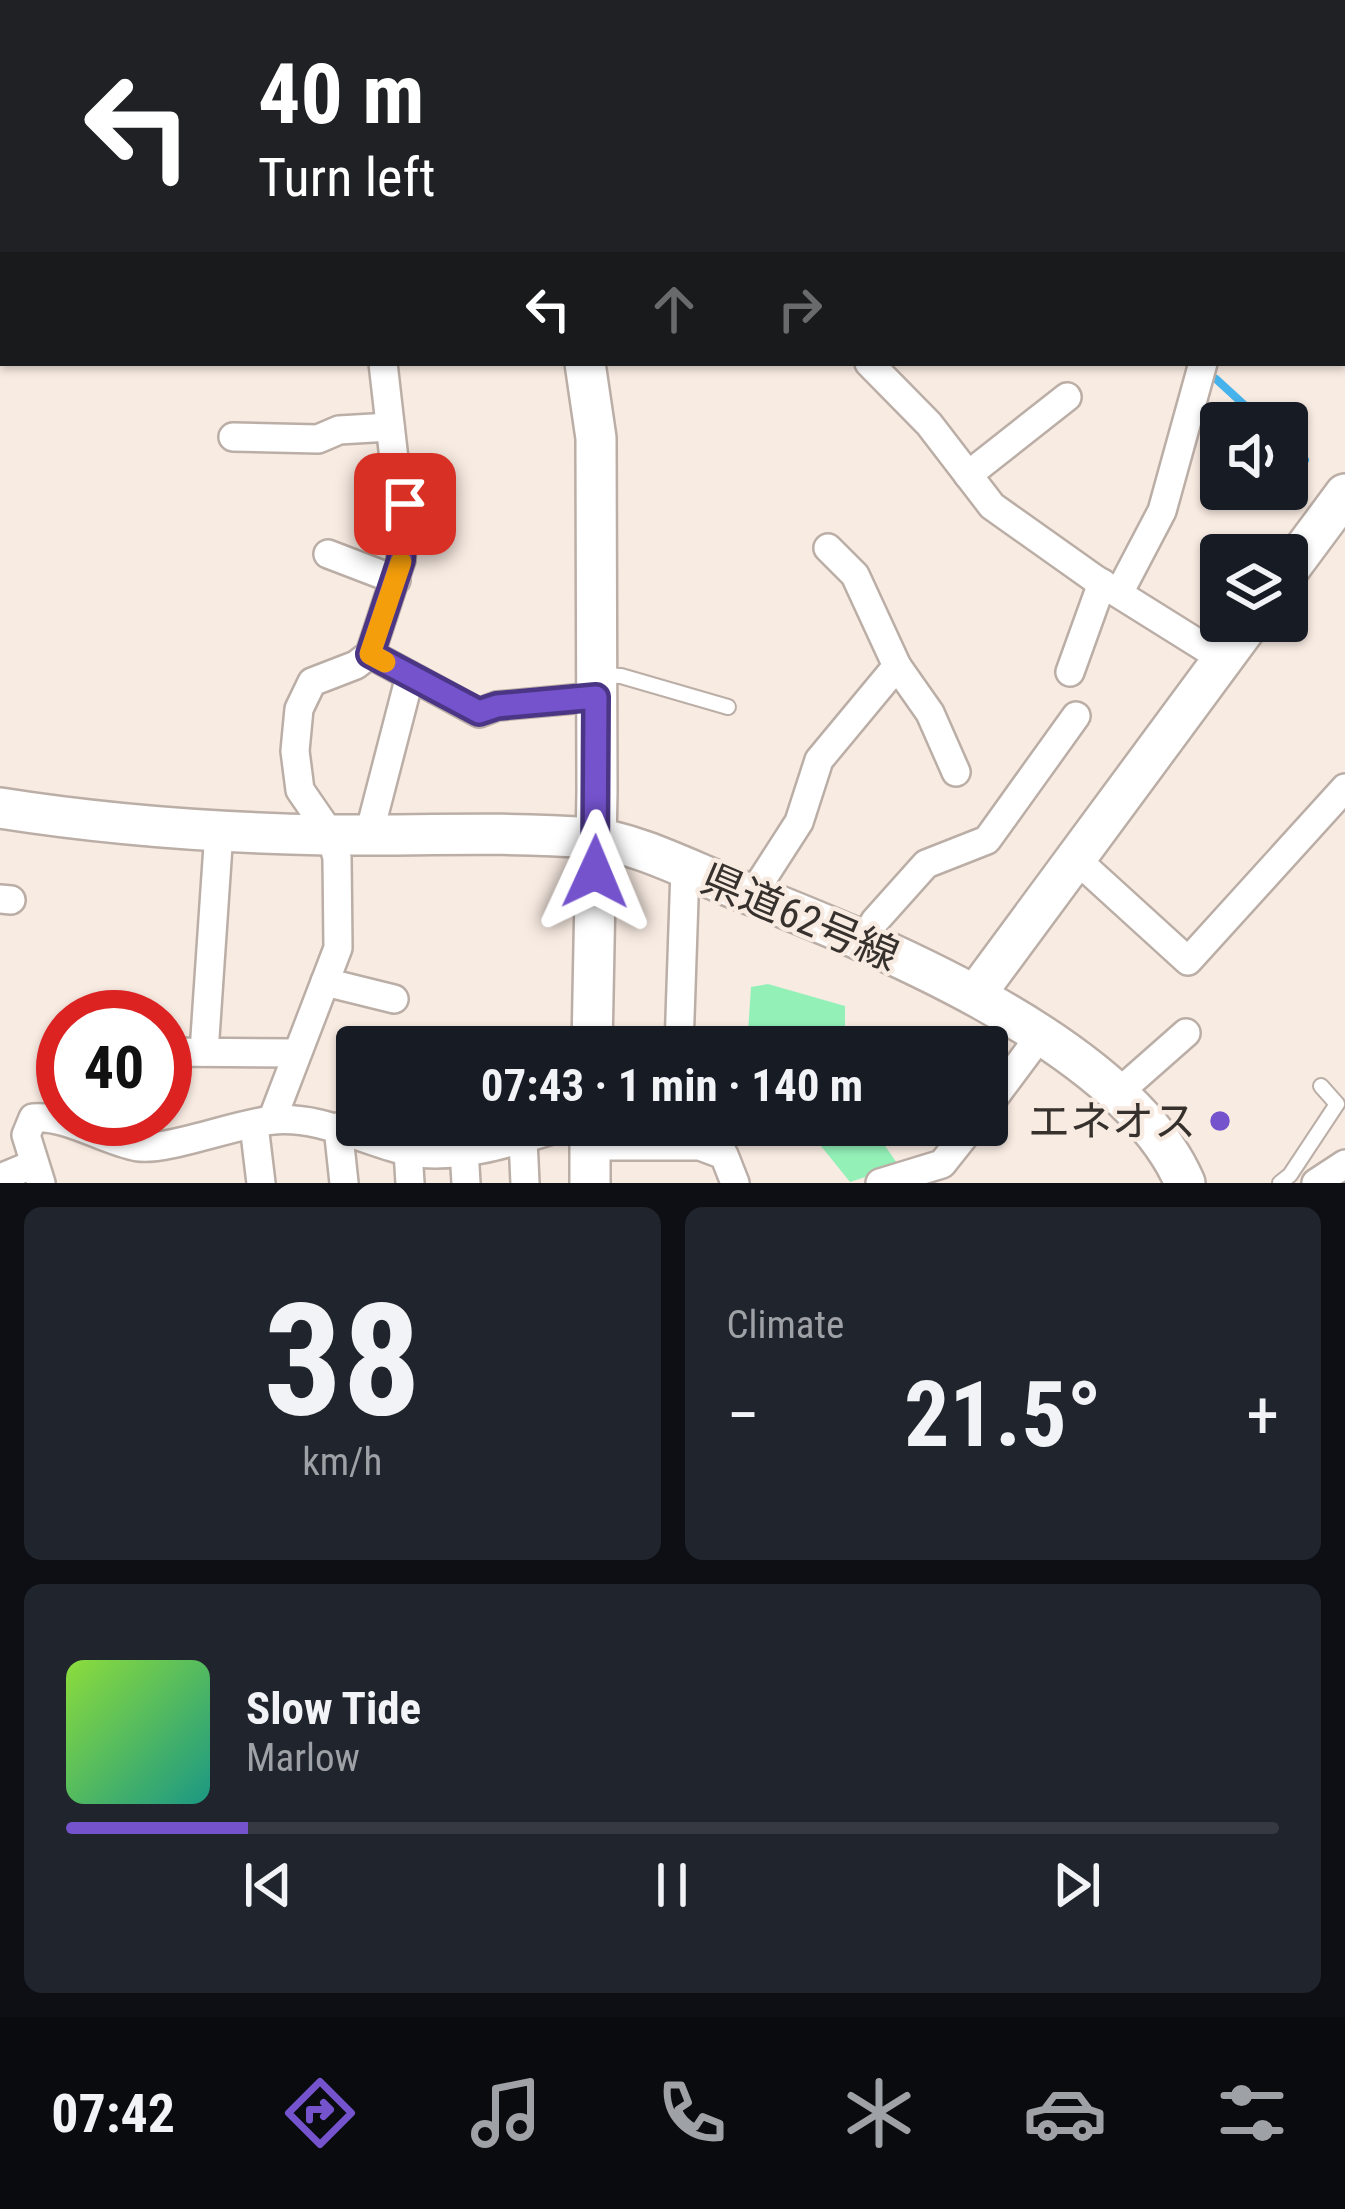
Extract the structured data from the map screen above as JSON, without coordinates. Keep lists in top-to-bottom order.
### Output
{
  "streets": {
    "street": ["県道62号線"]
  },
  "places": ["エネオス"],
  "page": {
    "turn": ["40 m", "Turn left"],
    "limit": "40",
    "trip": "07:43 · 1 min · 140 m",
    "tile": [
      ["38", "km/h"],
      "Climate"
    ],
    "heat": ["−", "21.5°", "+"],
    "song": ["Slow Tide", "Marlow"],
    "tabs": "07:42"
  }
}
